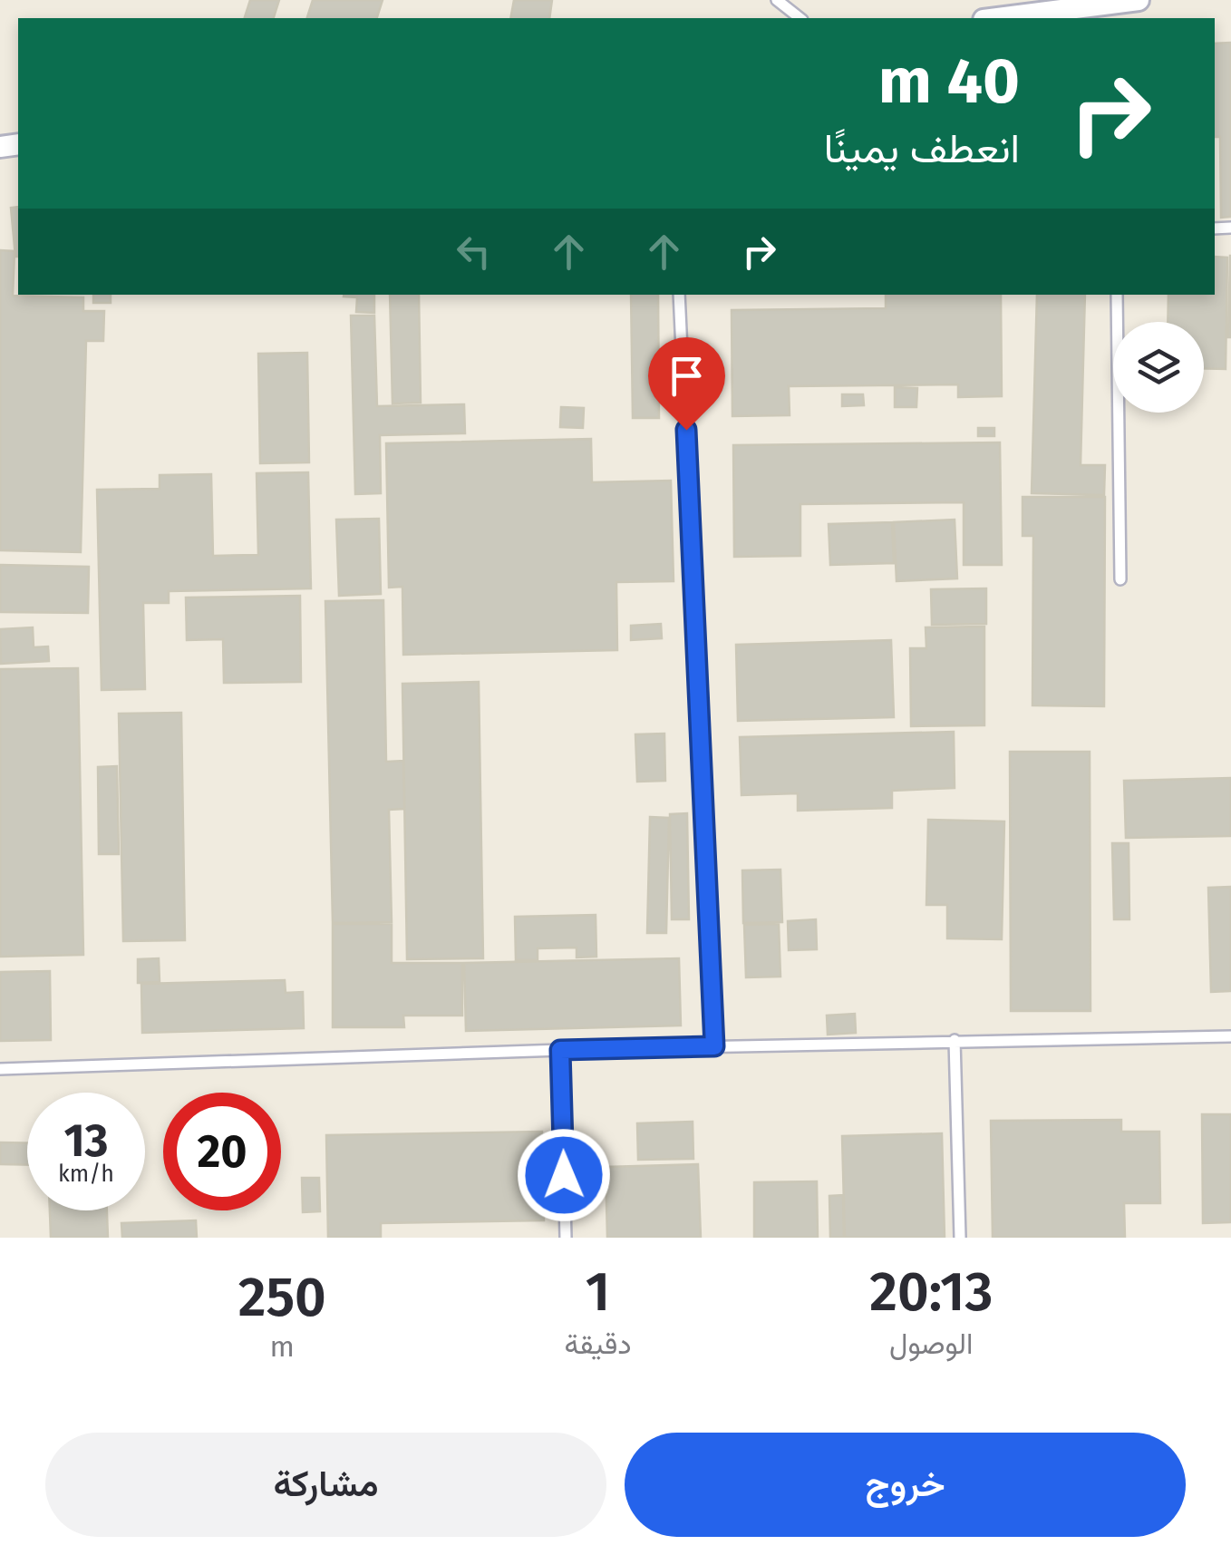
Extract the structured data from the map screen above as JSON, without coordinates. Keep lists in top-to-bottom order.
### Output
{
  "page": {
    "turn": ["40 m", "انعطف يمينًا"],
    "speed": "13 km/h",
    "limit": "20",
    "eta": [
      "20:13",
      "الوصول",
      "1",
      "دقيقة",
      "250",
      "m"
    ],
    "buttons": ["خروج", "مشاركة"]
  }
}
